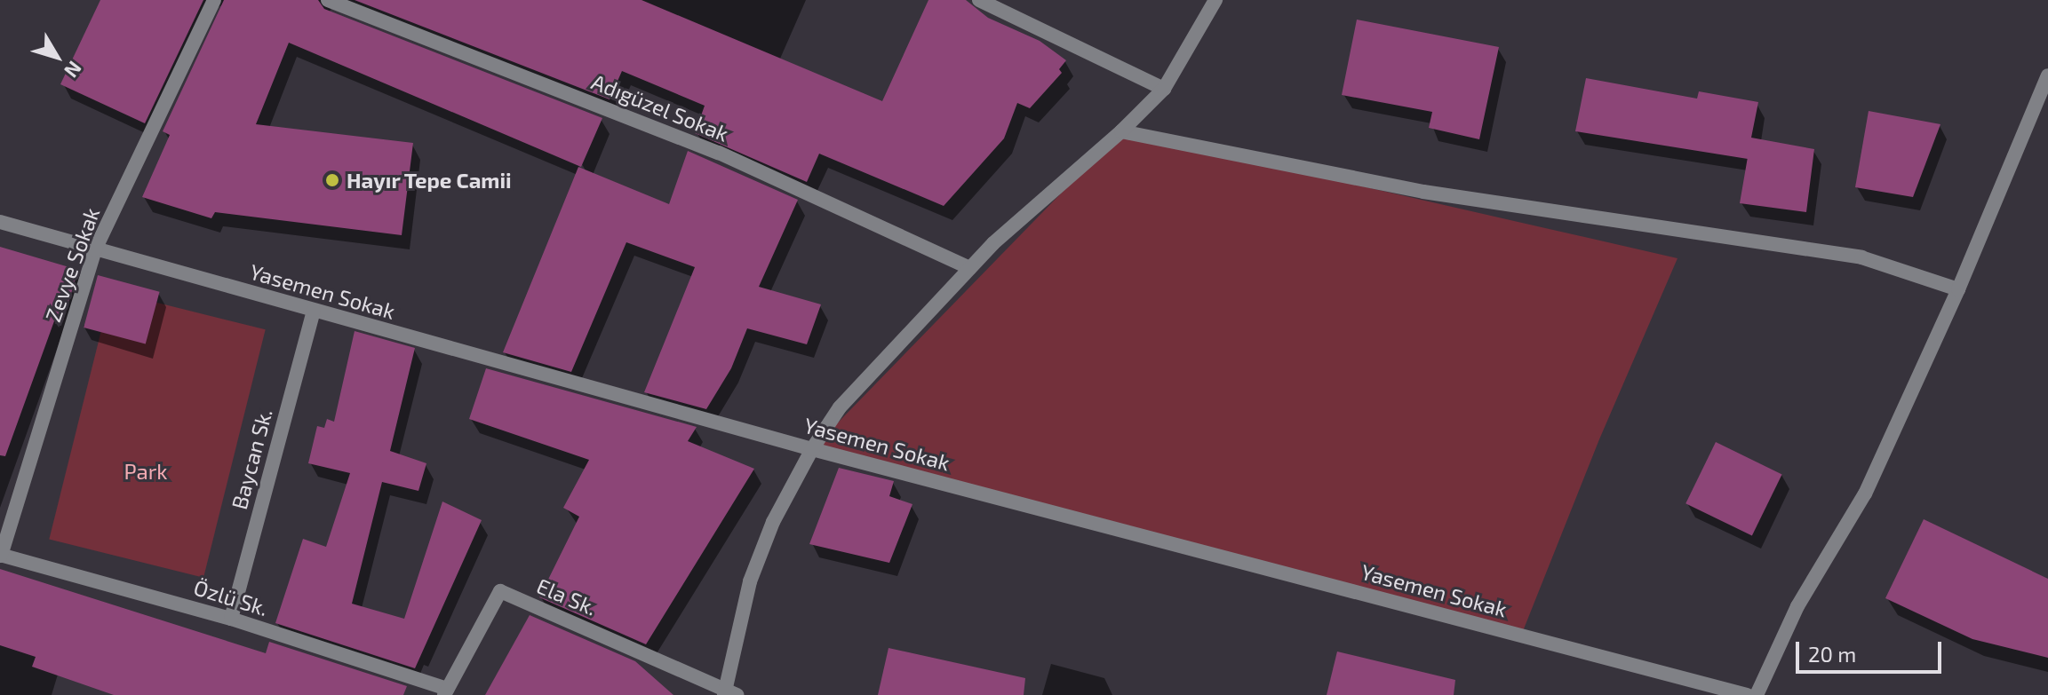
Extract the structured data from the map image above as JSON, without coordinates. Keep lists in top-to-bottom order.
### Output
{
  "streets": {
    "street": [
      "Adıgüzel Sokak",
      "Zevye Sokak",
      "Yasemen Sokak",
      "Baycan Sk.",
      "Ela Sk.",
      "Özlü Sk."
    ]
  },
  "crossings": [
    ["Zevye Sokak", "Yasemen Sokak"],
    ["Zevye Sokak", "Özlü Sk."],
    ["Yasemen Sokak", "Baycan Sk."],
    ["Baycan Sk.", "Özlü Sk."],
    ["Ela Sk.", "Özlü Sk."]
  ],
  "parks": ["Park"],
  "places": ["Hayır Tepe Camii"],
  "scale_bar": "20 m",
  "north": "bottom right"
}
